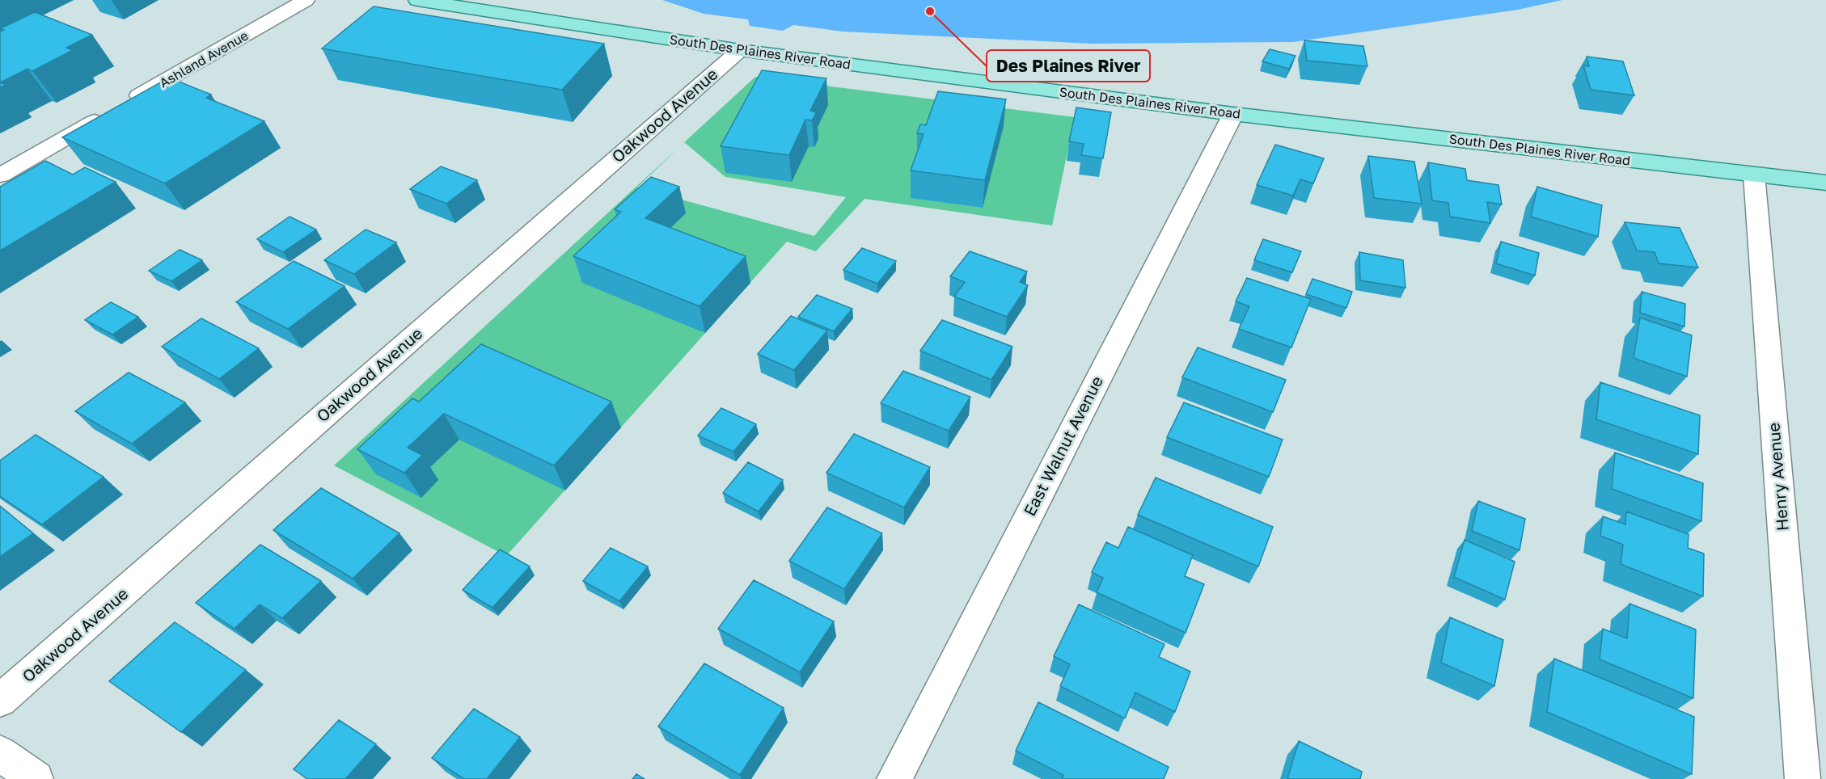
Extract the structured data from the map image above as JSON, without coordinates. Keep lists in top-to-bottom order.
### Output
{
  "streets": {
    "main road": ["South Des Plaines River Road"],
    "street": [
      "Ashland Avenue",
      "Oakwood Avenue",
      "East Walnut Avenue",
      "Henry Avenue"
    ]
  },
  "crossings": [
    ["South Des Plaines River Road", "Oakwood Avenue"],
    ["South Des Plaines River Road", "East Walnut Avenue"],
    ["South Des Plaines River Road", "Henry Avenue"]
  ],
  "places": ["Des Plaines River"]
}
